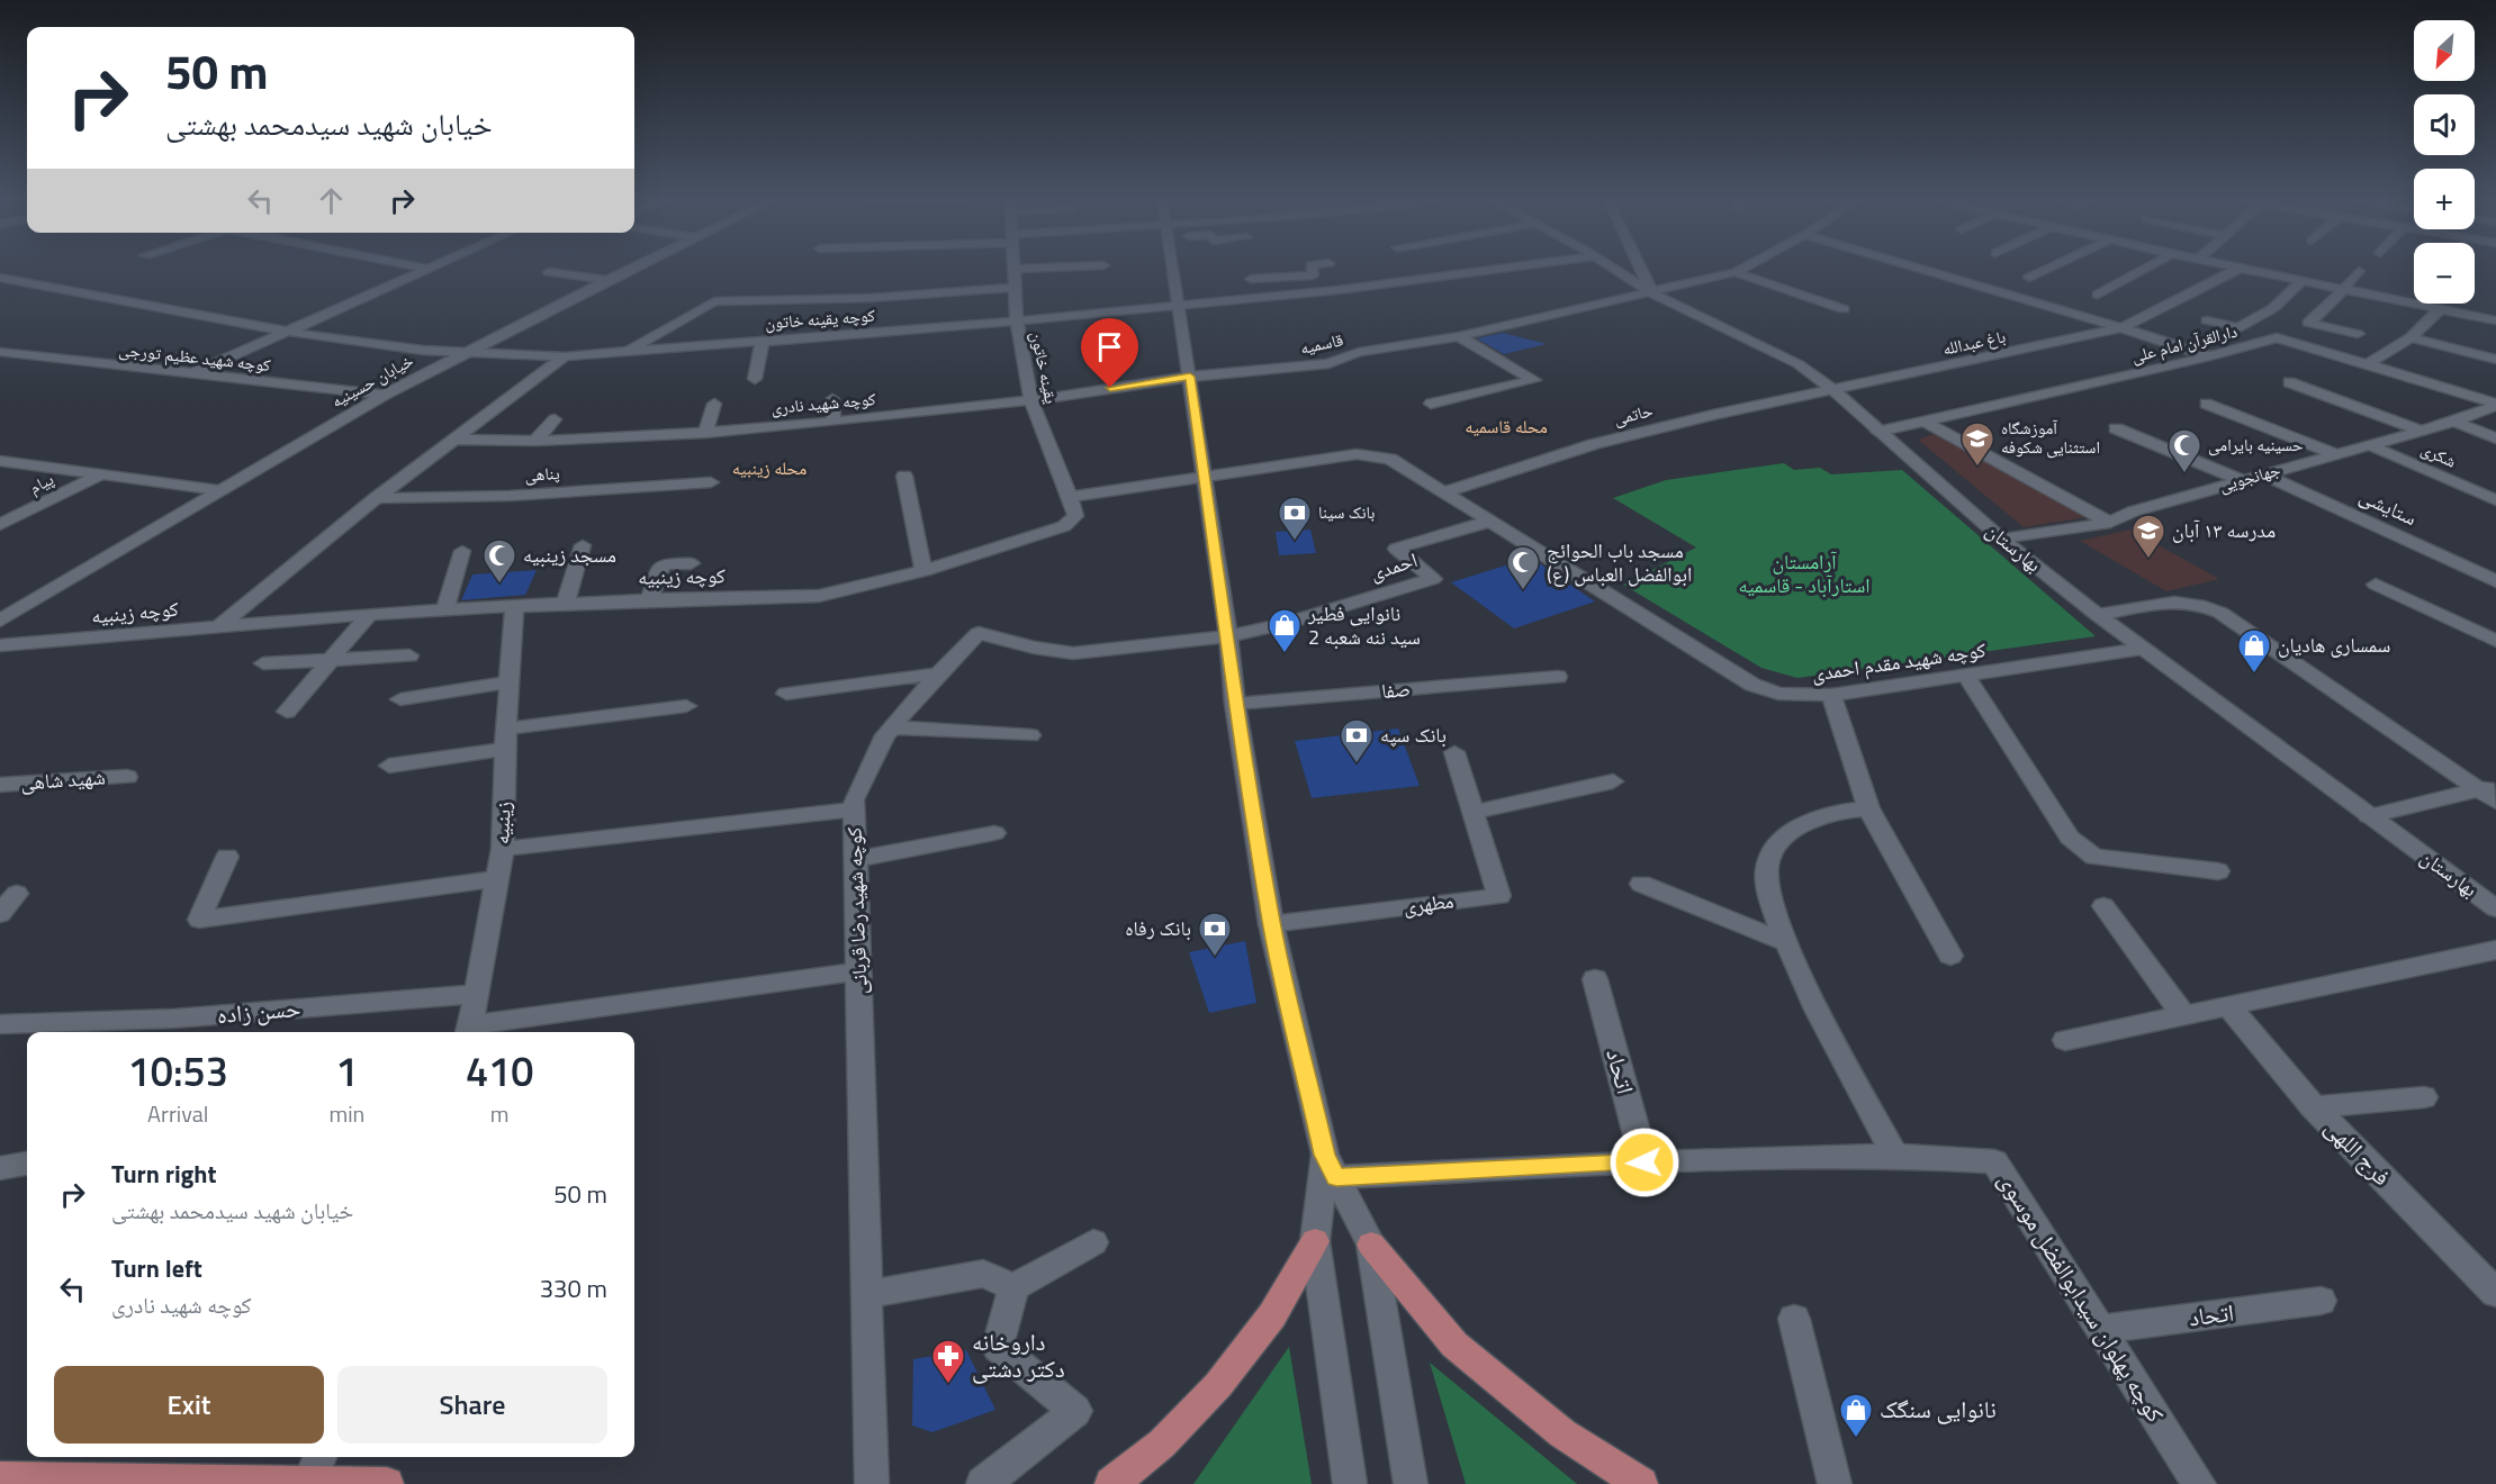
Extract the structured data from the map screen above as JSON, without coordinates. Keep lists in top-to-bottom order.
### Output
{
  "streets": {
    "street": [
      "کوچه یقینه خاتون",
      "باغ عبدالله",
      "قاسمیه",
      "دارالقرآن امام علی",
      "کوچه شهید عظیم تورجی",
      "یقینه خاتون",
      "خیابان حسینیه",
      "کوچه شهید نادری",
      "حاتمی",
      "شکری",
      "پناهی",
      "جهانجویی",
      "پیام",
      "ستایشی",
      "بهارستان",
      "احمدی",
      "کوچه زینبیه",
      "کوچه شهید مقدم احمدی",
      "صفا",
      "شهید شاهی",
      "زینبیه",
      "مطهری",
      "کوچه شهید رضا قربانی",
      "حسن زاده",
      "اتحاد",
      "فرج اللهی",
      "کوچه پهلوان سیدابوالفضل موسوی"
    ]
  },
  "crossings": [
    ["کوچه یقینه خاتون", "یقینه خاتون"],
    ["کوچه یقینه خاتون", "خیابان حسینیه"],
    ["باغ عبدالله", "حاتمی"],
    ["باغ عبدالله", "بهارستان"],
    ["قاسمیه", "کوچه شهید نادری"],
    ["قاسمیه", "بهارستان"],
    ["دارالقرآن امام علی", "جهانجویی"],
    ["دارالقرآن امام علی", "بهارستان"],
    ["کوچه شهید عظیم تورجی", "خیابان حسینیه"],
    ["یقینه خاتون", "کوچه شهید نادری"],
    ["یقینه خاتون", "کوچه زینبیه"],
    ["حاتمی", "بهارستان"],
    ["حاتمی", "کوچه شهید مقدم احمدی"],
    ["شکری", "جهانجویی"],
    ["جهانجویی", "ستایشی"],
    ["جهانجویی", "بهارستان"],
    ["بهارستان", "کوچه شهید مقدم احمدی"],
    ["احمدی", "کوچه شهید مقدم احمدی"],
    ["احمدی", "کوچه شهید رضا قربانی"],
    ["کوچه زینبیه", "زینبیه"],
    ["زینبیه", "حسن زاده"],
    ["اتحاد", "کوچه پهلوان سیدابوالفضل موسوی"]
  ],
  "districts": ["محله قاسمیه", "محله زینبیه"],
  "parks": ["آرامستان استارآباد - قاسمیه"],
  "places": {
    "school or university": ["آموزشگاه استثنایی شکوفه", "مدرسه ۱۳ آبان"],
    "mosque": ["حسینیه بایرامی", "مسجد زینبیه", "مسجد باب الحوائج ابوالفضل العباس (ع)"],
    "bank": ["بانک سینا", "بانک سپه", "بانک رفاه"],
    "shop": ["نانوایی فطیر سید ننه شعبه 2", "سمساری هادیان", "نانوایی سنگک"],
    "pharmacy": ["داروخانه دکتر دشتی"]
  },
  "north": "bottom left",
  "page": {
    "map_buttons": ["+", "−"],
    "turn": ["50 m", "خیابان شهید سیدمحمد بهشتی"],
    "eta": [
      "10:53",
      "Arrival",
      "1",
      "min",
      "410",
      "m"
    ],
    "list": [
      {
        "name": "Turn right",
        "note": "خیابان شهید سیدمحمد بهشتی",
        "value": "50 m"
      },
      {
        "name": "Turn left",
        "note": "کوچه شهید نادری",
        "value": "330 m"
      }
    ],
    "buttons": ["Exit", "Share"]
  }
}
